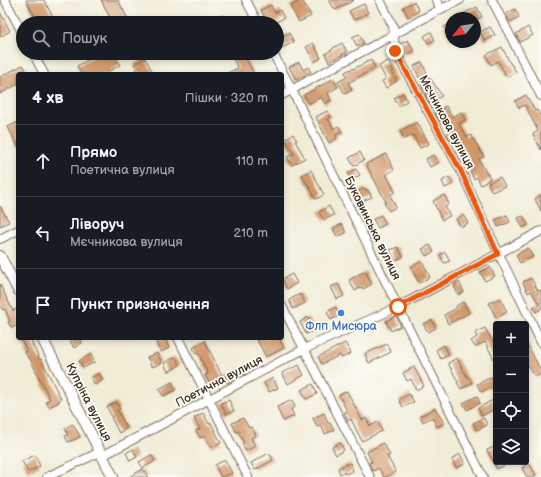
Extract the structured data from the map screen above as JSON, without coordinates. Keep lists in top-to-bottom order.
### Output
{
  "streets": {
    "main road": ["Купріна вулиця"],
    "street": ["Мєчникова вулиця", "Буковинська вулиця", "Поетична вулиця"]
  },
  "crossings": [
    ["Мєчникова вулиця", "Поетична вулиця"],
    ["Буковинська вулиця", "Поетична вулиця"],
    ["Поетична вулиця", "Купріна вулиця"]
  ],
  "places": ["Флп Мисюра"],
  "north": "bottom left",
  "page": {
    "search": "Пошук",
    "heading": ["4 хв", "Пішки · 320 m"],
    "list": [
      ["Прямо", "Поетична вулиця", "110 m"],
      ["Ліворуч", "Мєчникова вулиця", "210 m"],
      "Пункт призначення"
    ],
    "map_buttons": ["+", "−"]
  }
}
